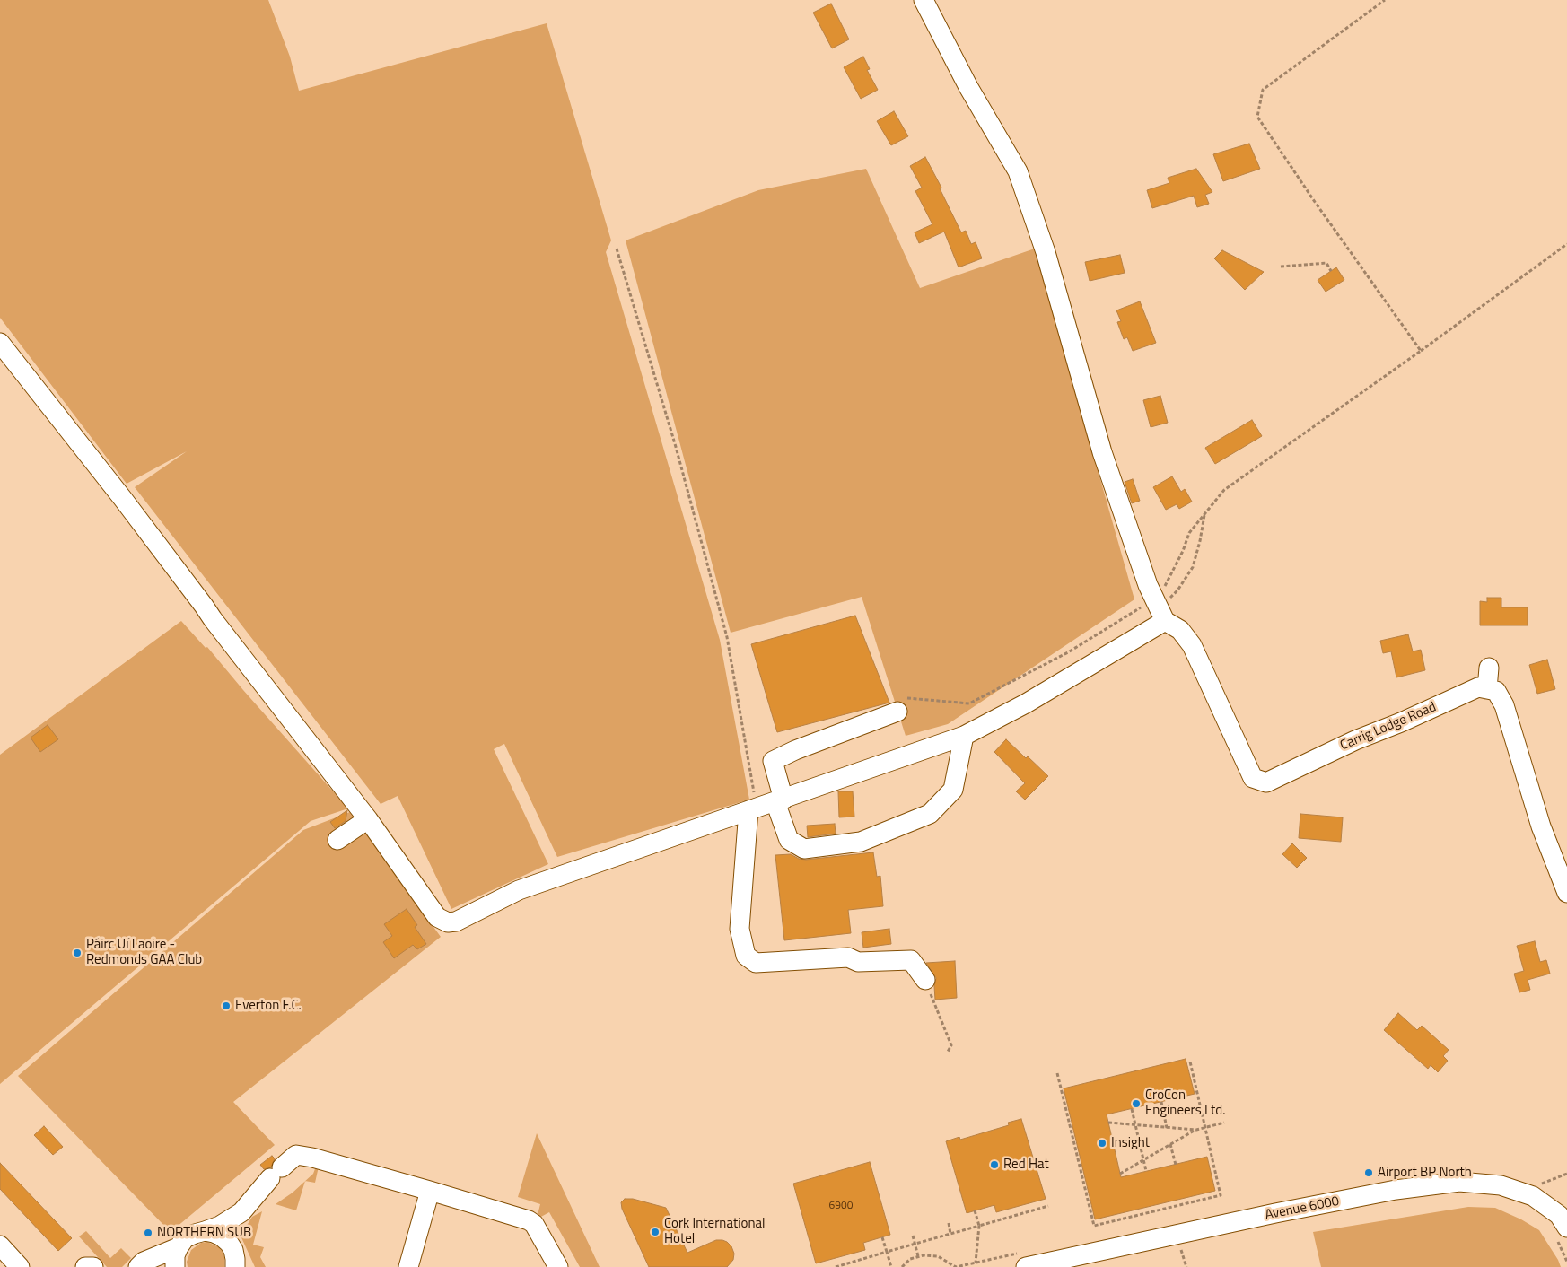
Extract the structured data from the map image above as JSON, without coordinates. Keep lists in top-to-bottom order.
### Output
{
  "streets": {
    "street": ["Carrig Lodge Road", "Avenue 6000"]
  },
  "places": [
    "Páirc Uí Laoire - Redmonds GAA Club",
    "Everton F.C.",
    "CroCon Engineers Ltd.",
    "Insight",
    "Red Hat",
    "Airport BP North",
    "Cork International Hotel",
    "NORTHERN SUB"
  ],
  "house_numbers": ["6900"]
}
